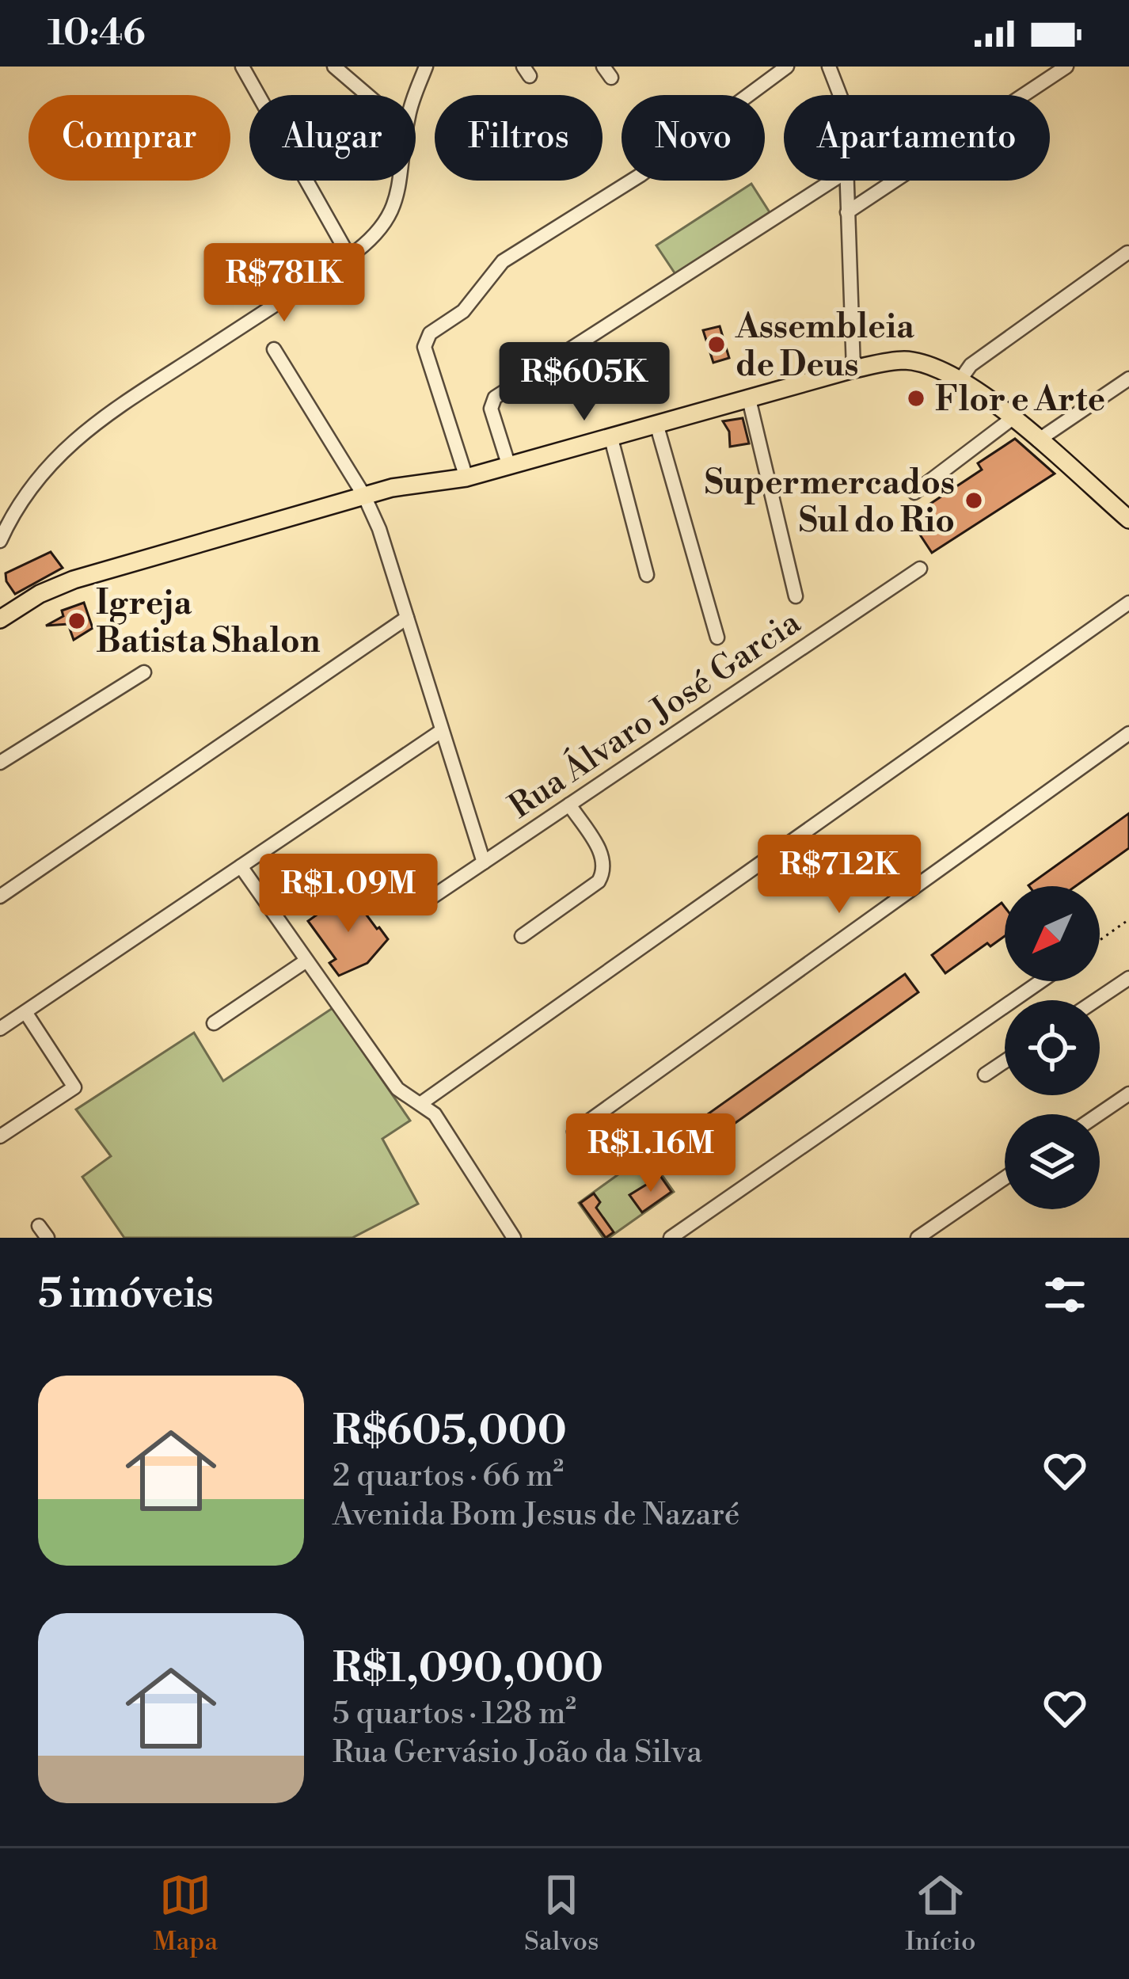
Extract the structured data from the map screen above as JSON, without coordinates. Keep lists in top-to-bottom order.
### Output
{
  "streets": {
    "street": ["Rua Álvaro José Garcia"]
  },
  "places": [
    "Assembleia de Deus",
    "Flor e Arte",
    "Supermercados Sul do Rio",
    "Igreja Batista Shalon"
  ],
  "north": "bottom left",
  "page": {
    "status": "10:46",
    "chip": [
      "Comprar",
      "Alugar",
      "Filtros",
      "Novo",
      "Apartamento"
    ],
    "price": [
      "R$781K",
      "R$605K",
      "R$712K",
      "R$1.09M",
      "R$1.16M"
    ],
    "heading": "5 imóveis",
    "list": [
      {
        "name": "R$605,000",
        "note": "2 quartos · 66 m² · Avenida Bom Jesus de Nazaré"
      },
      {
        "name": "R$1,090,000",
        "note": "5 quartos · 128 m² · Rua Gervásio João da Silva"
      }
    ],
    "tabs": ["Mapa", "Salvos", "Início"]
  }
}
